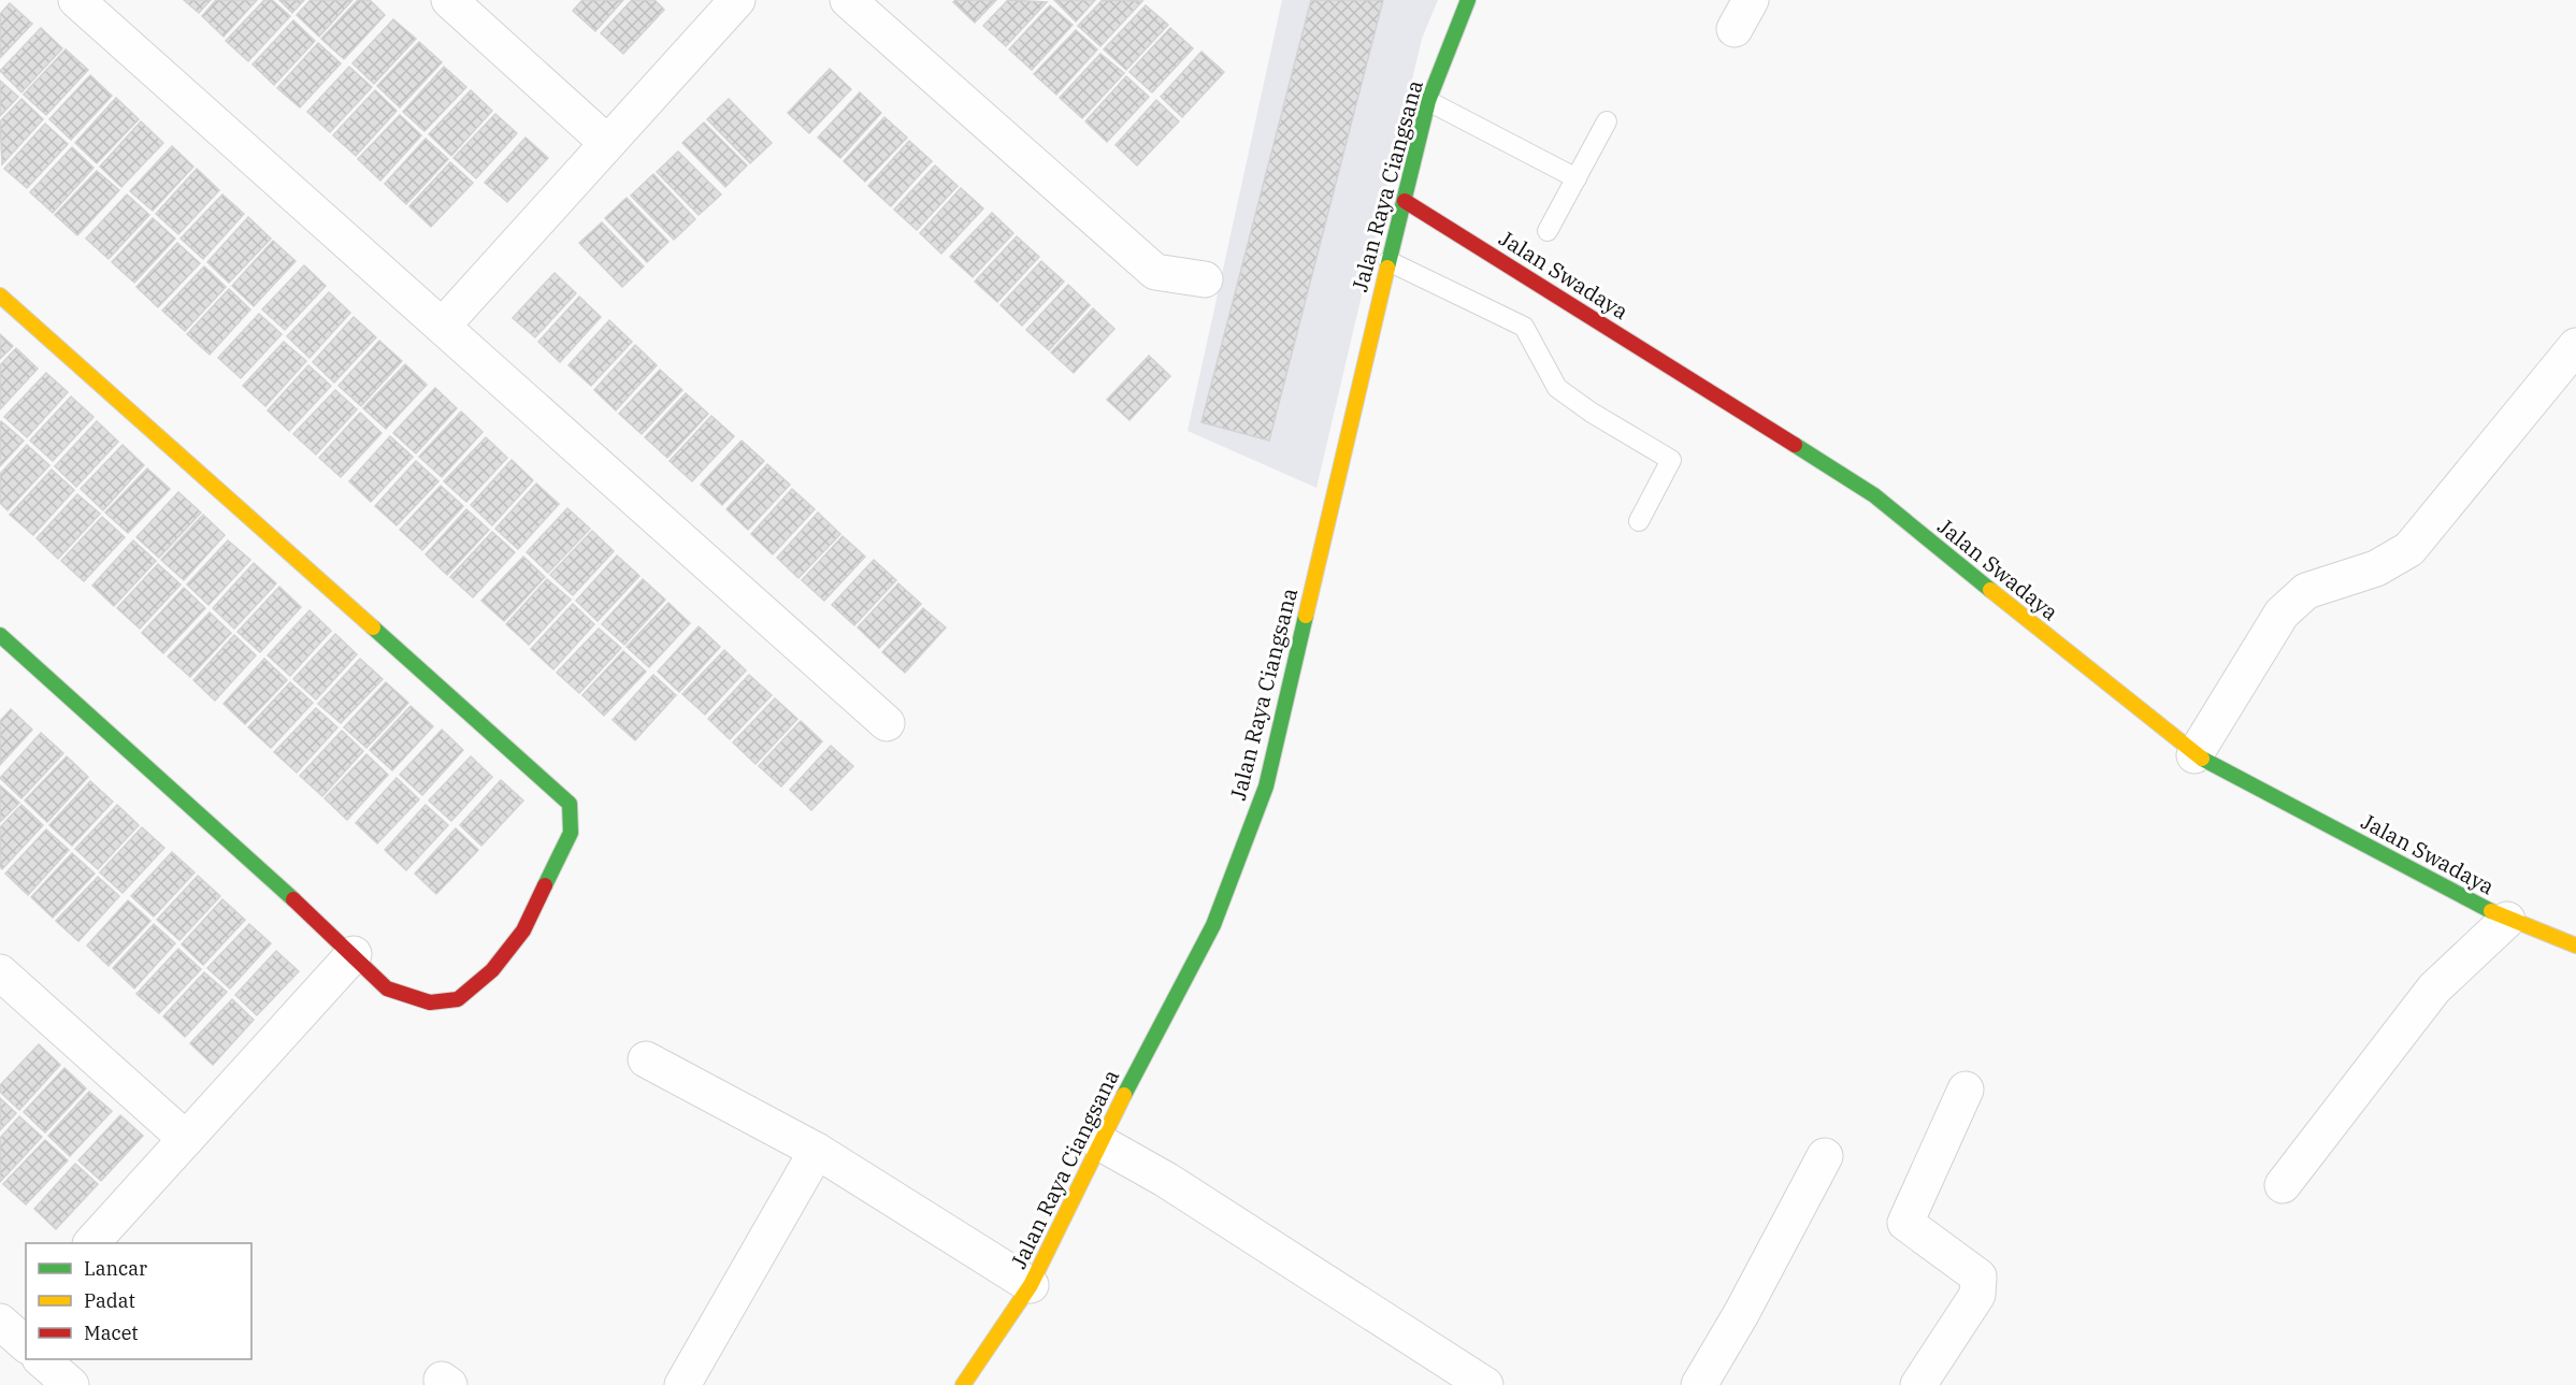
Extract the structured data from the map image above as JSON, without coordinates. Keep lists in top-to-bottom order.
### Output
{
  "streets": {
    "street": ["Jalan Raya Ciangsana", "Jalan Swadaya"]
  },
  "crossings": [
    ["Jalan Raya Ciangsana", "Jalan Swadaya"]
  ],
  "legend": ["Lancar", "Padat", "Macet"]
}
